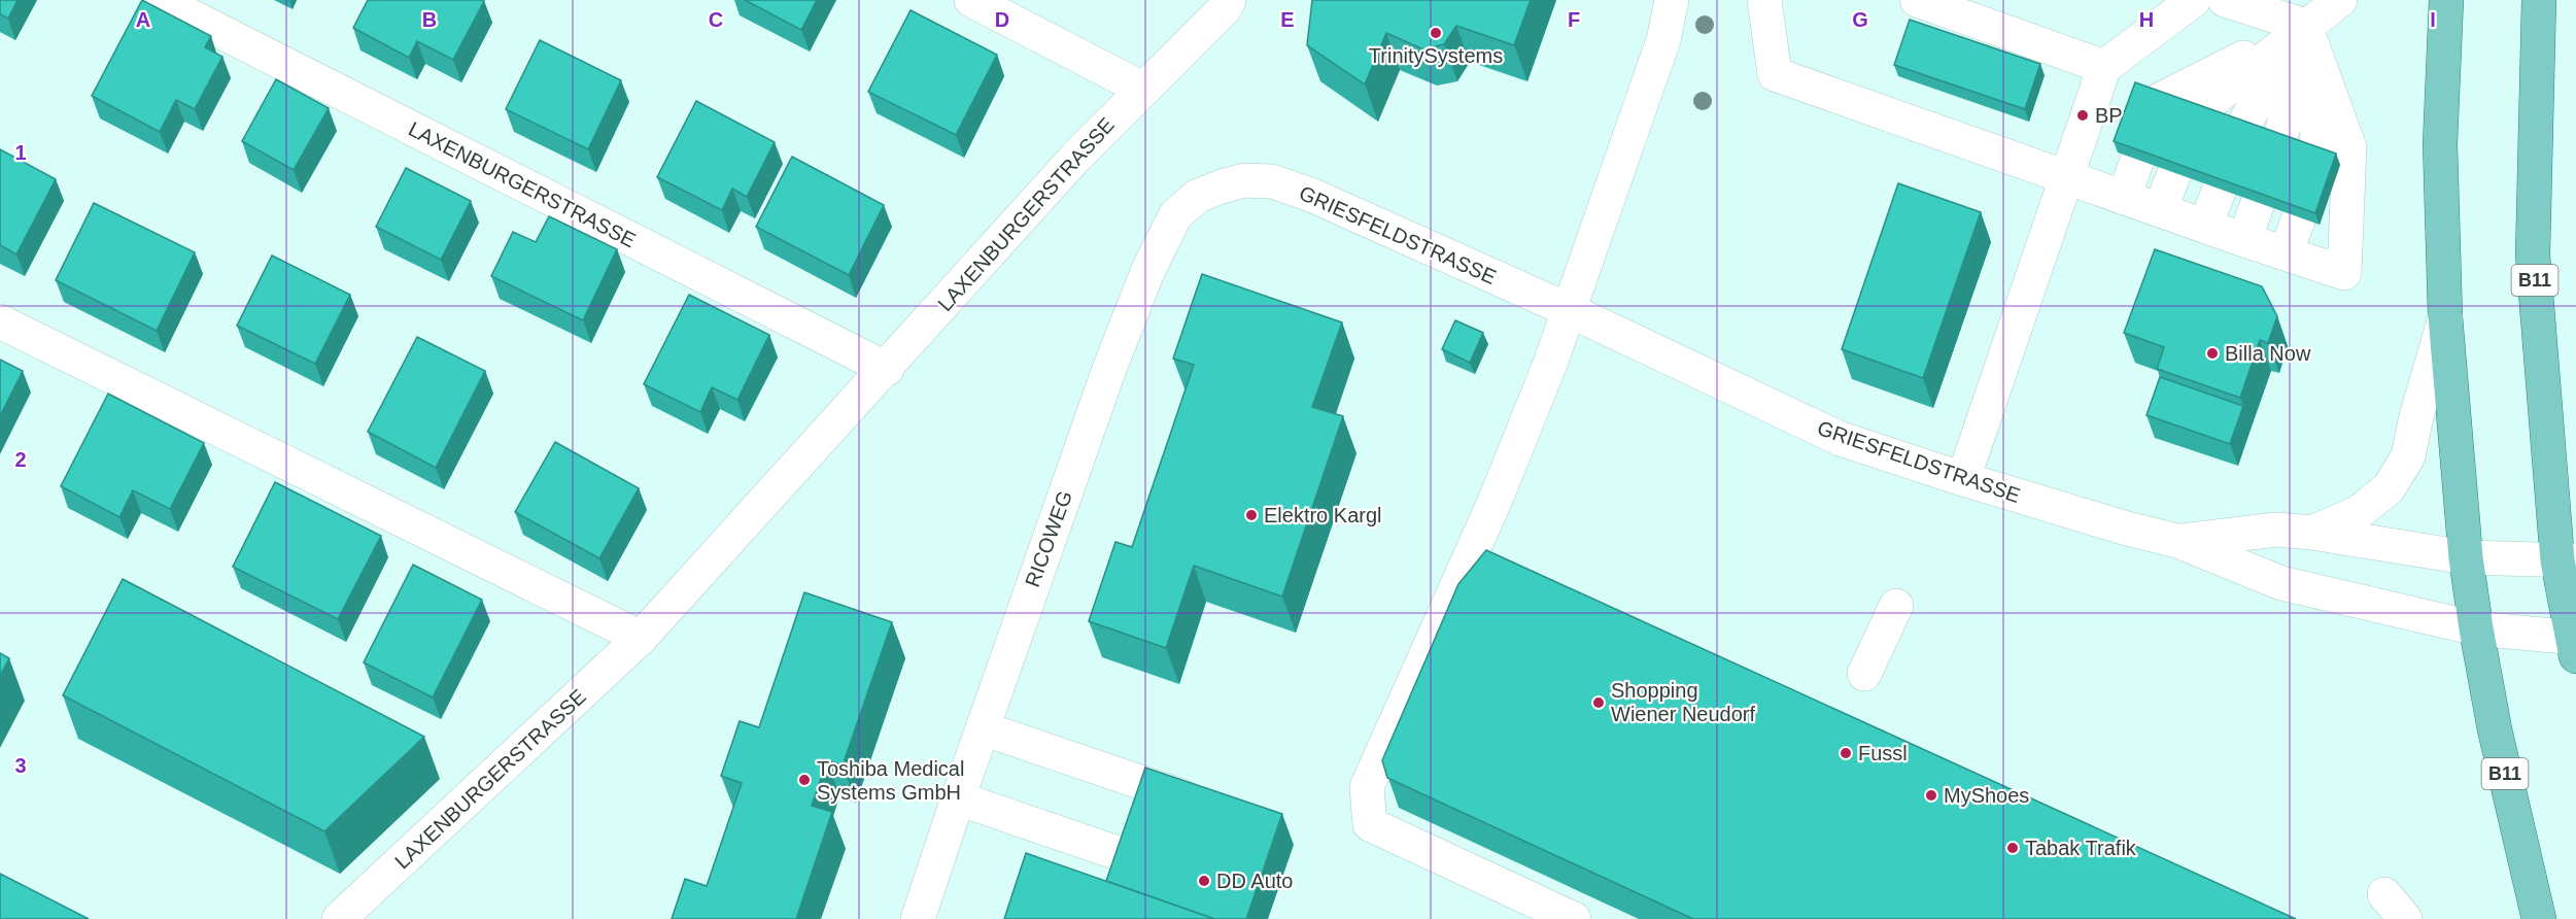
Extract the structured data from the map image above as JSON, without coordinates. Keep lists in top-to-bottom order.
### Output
{
  "streets": {
    "main road": ["B11"],
    "street": ["LAXENBURGERSTRASSE", "GRIESFELDSTRASSE", "RICOWEG"]
  },
  "crossings": [
    ["GRIESFELDSTRASSE", "B11"],
    ["GRIESFELDSTRASSE", "RICOWEG"]
  ],
  "places": [
    "TrinitySystems",
    "BP",
    "Billa Now",
    "Elektro Kargl",
    "Shopping Wiener Neudorf",
    "Fussl",
    "Toshiba Medical Systems GmbH",
    "MyShoes",
    "Tabak Trafik",
    "DD Auto"
  ],
  "grid": {
    "columns": [
      "A",
      "B",
      "C",
      "D",
      "E",
      "F",
      "G",
      "H",
      "I"
    ],
    "rows": ["1", "2", "3"]
  }
}
